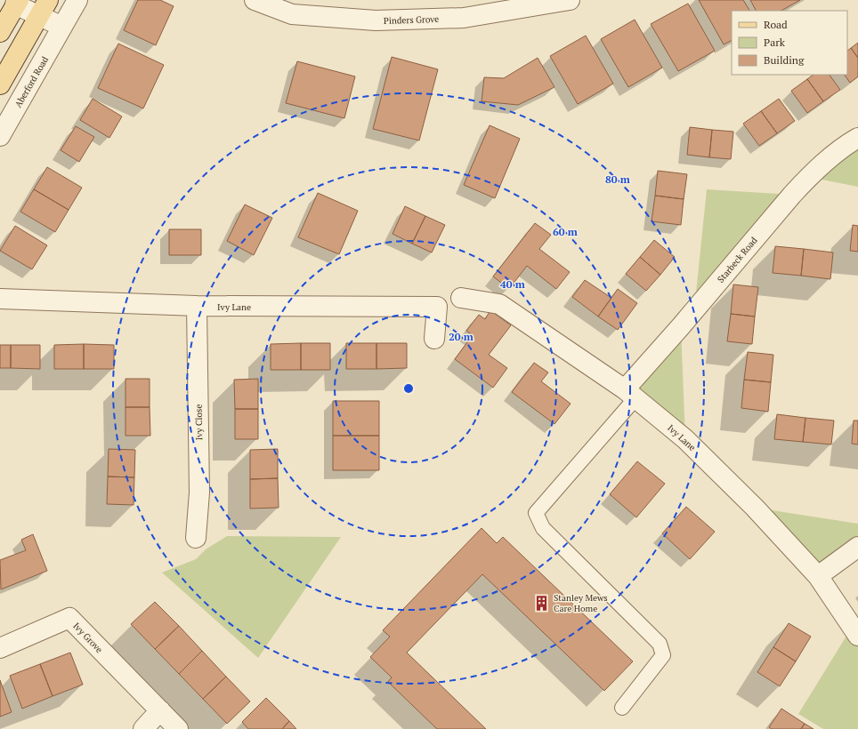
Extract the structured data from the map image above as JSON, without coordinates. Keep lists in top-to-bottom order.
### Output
{
  "streets": {
    "street": [
      "Pinders Grove",
      "Aberford Road",
      "Starbeck Road",
      "Ivy Lane",
      "Ivy Close",
      "Ivy Grove"
    ]
  },
  "crossings": [
    ["Starbeck Road", "Ivy Lane"],
    ["Ivy Lane", "Ivy Close"]
  ],
  "places": {
    "building": ["Stanley Mews Care Home"]
  },
  "legend": ["Road", "Park", "Building"],
  "rings": [
    "80 m",
    "60 m",
    "40 m",
    "20 m"
  ]
}
